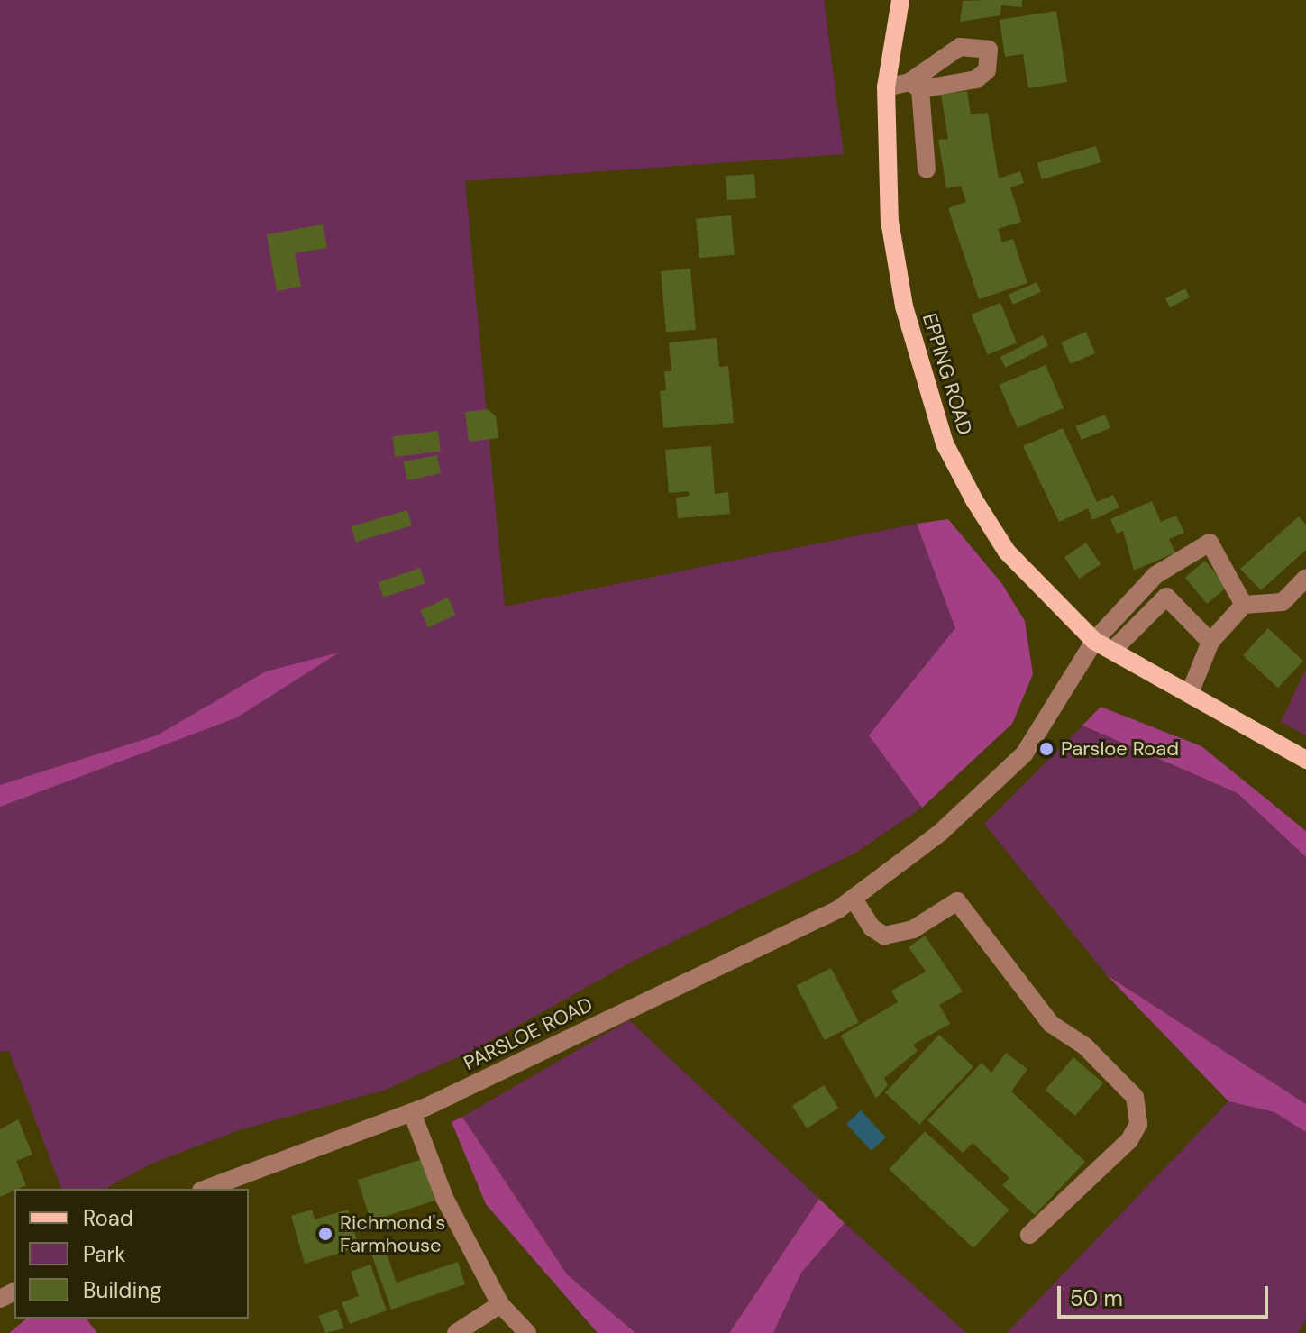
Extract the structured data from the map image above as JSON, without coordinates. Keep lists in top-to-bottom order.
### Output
{
  "streets": {
    "main road": ["EPPING ROAD"],
    "street": ["PARSLOE ROAD"]
  },
  "crossings": [
    ["EPPING ROAD", "PARSLOE ROAD"]
  ],
  "places": ["Parsloe Road", "Richmond's Farmhouse"],
  "legend": ["Road", "Park", "Building"],
  "scale_bar": "50 m"
}
